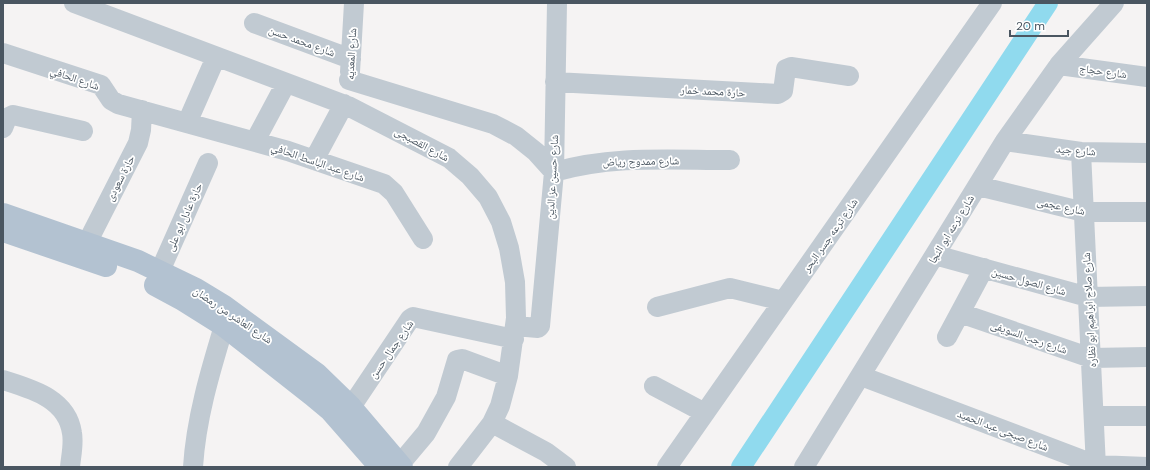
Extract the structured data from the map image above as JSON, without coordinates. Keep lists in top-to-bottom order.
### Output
{
  "streets": {
    "main road": ["شارع العاشر من رمضان"],
    "street": [
      "شارع محمد حسن",
      "شارع المعديه",
      "شارع حجاج",
      "شارع الحافي",
      "حارة محمد خمار",
      "شارع القصبجى",
      "شارع جيد",
      "شارع ممدوح رياض",
      "شارع عبد الباسط الحافي",
      "شارع حسين عز الدين",
      "حارة سعودى",
      "شارع عجمى",
      "حارة عادل ابو على",
      "شارع ترعه ابو النجا",
      "شارع ترعه جسر البحر",
      "شارع الصول حسين",
      "شارع صلاح ابراهيم ابو نظاره",
      "شارع رجب السويفى",
      "شارع جمال حسن",
      "شارع صبحى عبد الحميد"
    ]
  },
  "crossings": [
    ["شارع محمد حسن", "شارع المعديه"],
    ["شارع المعديه", "شارع القصبجى"],
    ["شارع حجاج", "شارع ترعه ابو النجا"],
    ["شارع الحافي", "شارع عبد الباسط الحافي"],
    ["شارع الحافي", "حارة سعودى"],
    ["حارة محمد خمار", "شارع حسين عز الدين"],
    ["شارع القصبجى", "شارع حسين عز الدين"],
    ["شارع القصبجى", "شارع جمال حسن"],
    ["شارع جيد", "شارع ترعه ابو النجا"],
    ["شارع جيد", "شارع صلاح ابراهيم ابو نظاره"],
    ["شارع ممدوح رياض", "شارع حسين عز الدين"],
    ["شارع حسين عز الدين", "شارع جمال حسن"],
    ["حارة سعودى", "شارع العاشر من رمضان"],
    ["شارع عجمى", "شارع ترعه ابو النجا"],
    ["شارع عجمى", "شارع صلاح ابراهيم ابو نظاره"],
    ["حارة عادل ابو على", "شارع العاشر من رمضان"],
    ["شارع ترعه ابو النجا", "شارع الصول حسين"],
    ["شارع ترعه ابو النجا", "شارع صبحى عبد الحميد"],
    ["شارع الصول حسين", "شارع صلاح ابراهيم ابو نظاره"],
    ["شارع صلاح ابراهيم ابو نظاره", "شارع رجب السويفى"],
    ["شارع صلاح ابراهيم ابو نظاره", "شارع صبحى عبد الحميد"],
    ["شارع العاشر من رمضان", "شارع جمال حسن"]
  ],
  "scale_bar": "20 m"
}
